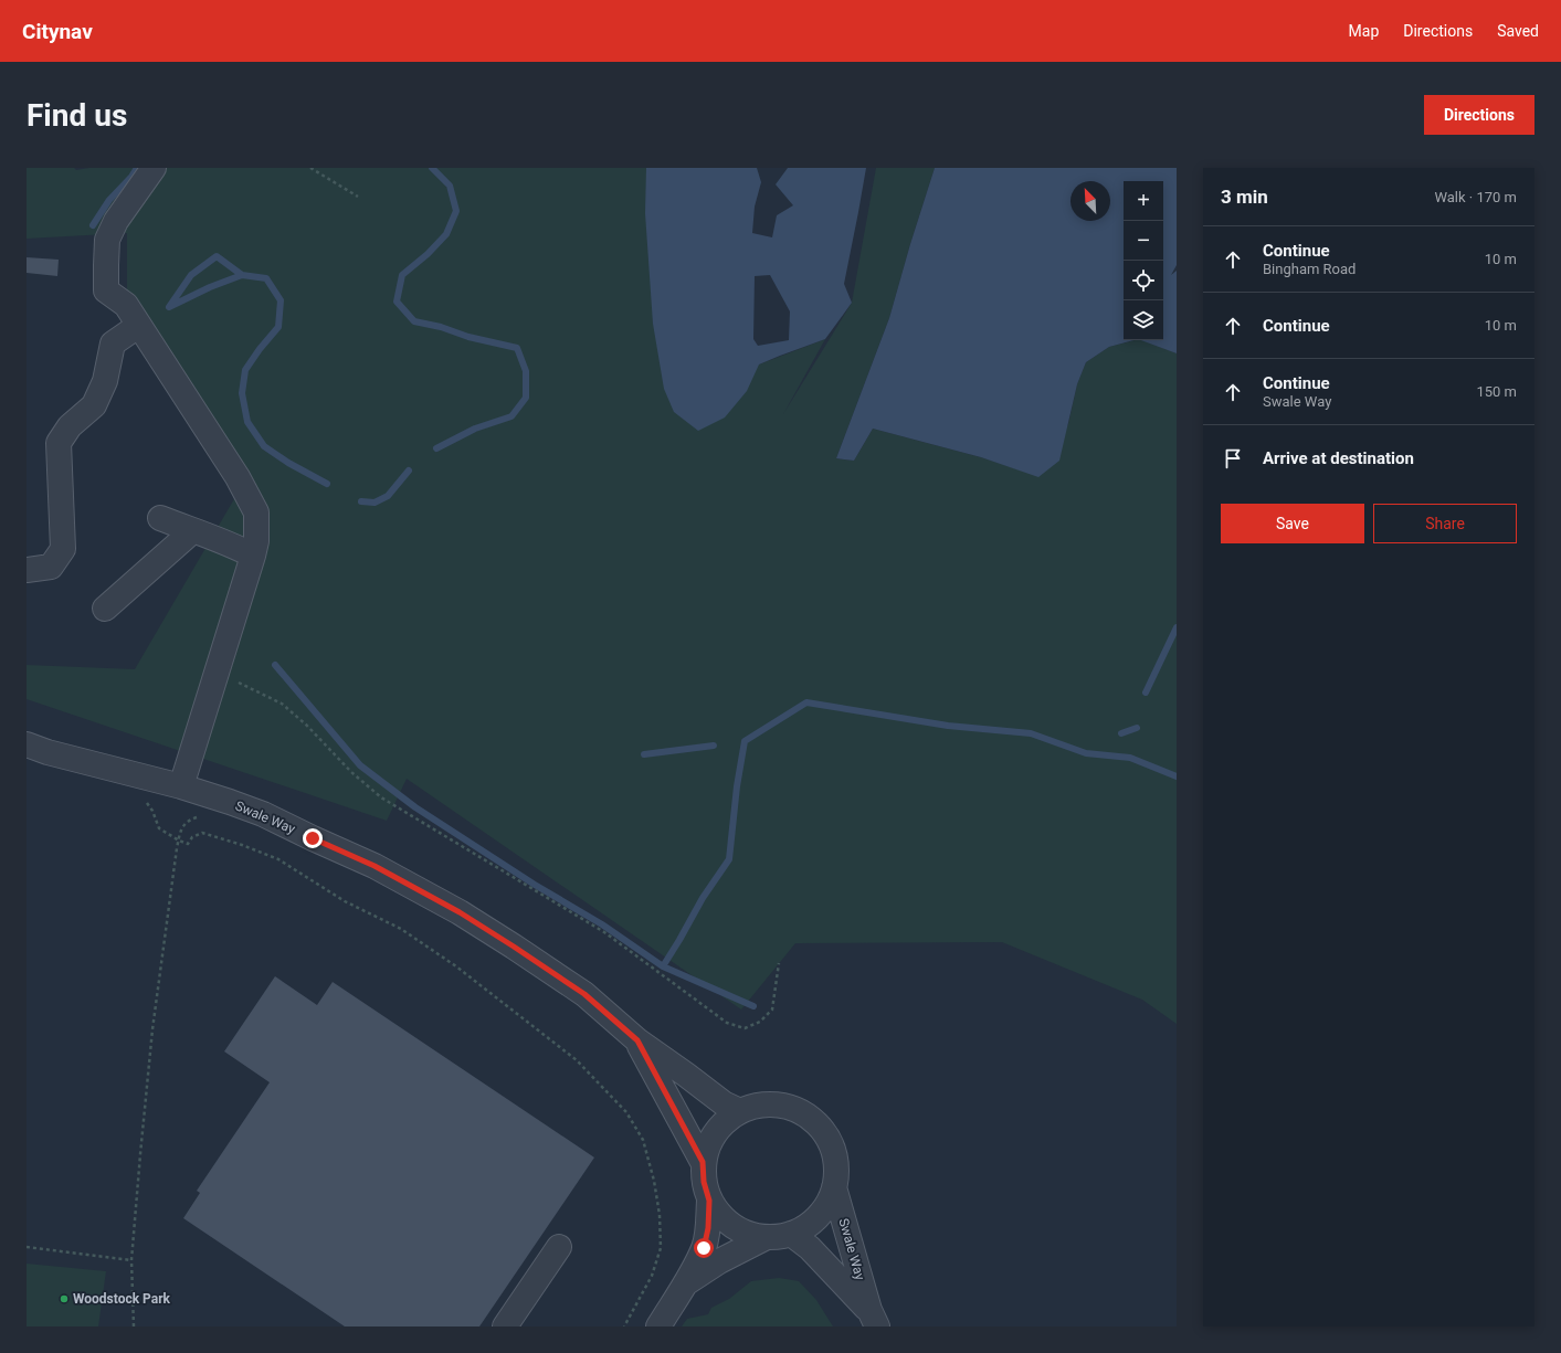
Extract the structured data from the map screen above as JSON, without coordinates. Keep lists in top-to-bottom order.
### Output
{
  "streets": {
    "street": ["Swale Way"]
  },
  "places": ["Woodstock Park"],
  "north": "top left",
  "page": {
    "header": "Citynav",
    "nav": ["Map", "Directions", "Saved"],
    "buttons": [
      "Directions",
      ["Save", "Share"]
    ],
    "title": "Find us",
    "heading": ["3 min", "Walk · 170 m"],
    "map_buttons": ["+", "−"],
    "list": [
      ["Continue", "Bingham Road", "10 m"],
      ["Continue", "10 m"],
      ["Continue", "Swale Way", "150 m"],
      "Arrive at destination"
    ]
  }
}
